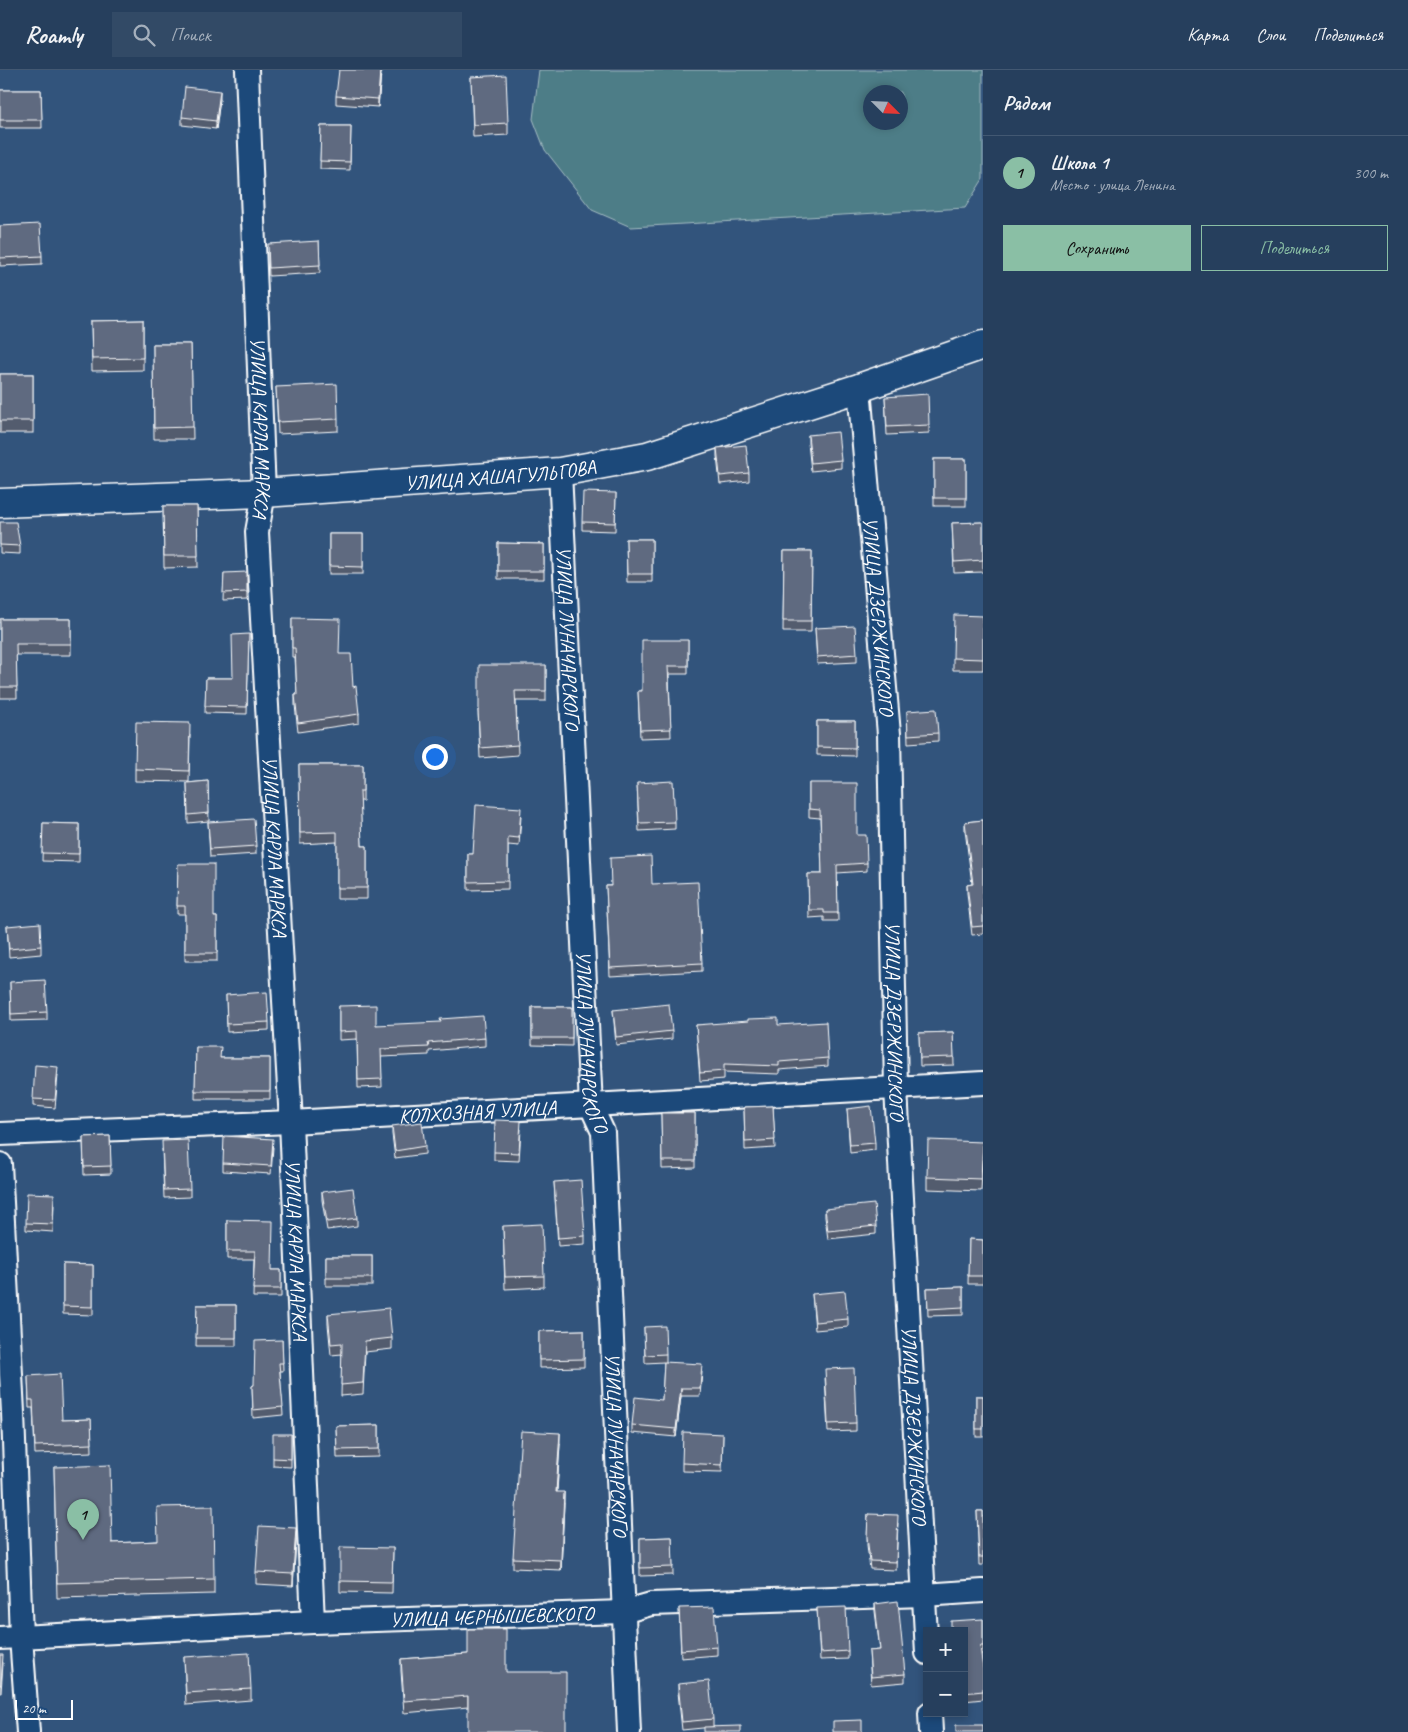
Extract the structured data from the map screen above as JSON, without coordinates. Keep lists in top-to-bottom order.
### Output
{
  "streets": {
    "main road": ["УЛИЦА ХАШАГУЛЬГОВА"],
    "street": [
      "УЛИЦА КАРЛА МАРКСА",
      "УЛИЦА ДЗЕРЖИНСКОГО",
      "УЛИЦА ЛУНАЧАРСКОГО",
      "КОЛХОЗНАЯ УЛИЦА",
      "УЛИЦА ЧЕРНЫШЕВСКОГО"
    ]
  },
  "crossings": [
    ["УЛИЦА КАРЛА МАРКСА", "УЛИЦА ХАШАГУЛЬГОВА"],
    ["УЛИЦА КАРЛА МАРКСА", "КОЛХОЗНАЯ УЛИЦА"],
    ["УЛИЦА КАРЛА МАРКСА", "УЛИЦА ЧЕРНЫШЕВСКОГО"],
    ["УЛИЦА ХАШАГУЛЬГОВА", "УЛИЦА ДЗЕРЖИНСКОГО"],
    ["УЛИЦА ХАШАГУЛЬГОВА", "УЛИЦА ЛУНАЧАРСКОГО"],
    ["УЛИЦА ДЗЕРЖИНСКОГО", "КОЛХОЗНАЯ УЛИЦА"],
    ["УЛИЦА ДЗЕРЖИНСКОГО", "УЛИЦА ЧЕРНЫШЕВСКОГО"],
    ["УЛИЦА ЛУНАЧАРСКОГО", "КОЛХОЗНАЯ УЛИЦА"],
    ["УЛИЦА ЛУНАЧАРСКОГО", "УЛИЦА ЧЕРНЫШЕВСКОГО"]
  ],
  "scale_bar": "20 m",
  "north": "bottom right",
  "page": {
    "header": "Roamly",
    "search": "Поиск",
    "nav": ["Карта", "Слои", "Поделиться"],
    "heading": "Рядом",
    "list": [
      {
        "mark": "1",
        "name": "Школа 1",
        "note": "Место · улица Ленина",
        "value": "300 m"
      }
    ],
    "buttons": ["Сохранить", "Поделиться"],
    "pins": "1",
    "map_buttons": ["+", "−"],
    "scale": "20 m"
  }
}
